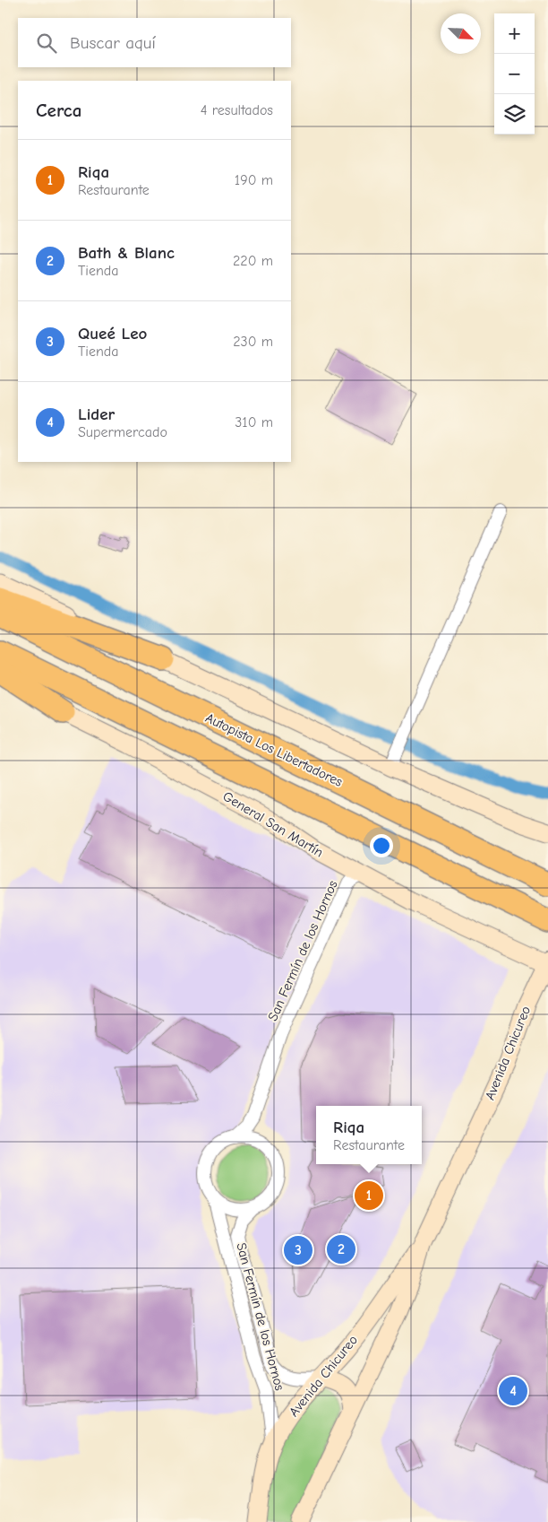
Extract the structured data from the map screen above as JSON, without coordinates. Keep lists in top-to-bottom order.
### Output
{
  "streets": {
    "highway": ["Autopista Los Libertadores"],
    "main road": ["General San Martín", "Avenida Chicureo"],
    "street": ["San Fermín de los Hornos"]
  },
  "crossings": [
    ["General San Martín", "San Fermín de los Hornos"],
    ["General San Martín", "Avenida Chicureo"],
    ["San Fermín de los Hornos", "Avenida Chicureo"]
  ],
  "north": "bottom right",
  "page": {
    "map_buttons": ["+", "−"],
    "search": "Buscar aquí",
    "heading": ["Cerca", "4 resultados"],
    "list": [
      {
        "mark": "1",
        "name": "Riqa",
        "note": "Restaurante",
        "value": "190 m"
      },
      {
        "mark": "2",
        "name": "Bath & Blanc",
        "note": "Tienda",
        "value": "220 m"
      },
      {
        "mark": "3",
        "name": "Queé Leo",
        "note": "Tienda",
        "value": "230 m"
      },
      {
        "mark": "4",
        "name": "Lider",
        "note": "Supermercado",
        "value": "310 m"
      }
    ],
    "popup": ["Riqa", "Restaurante"],
    "pins": [
      "1",
      "2",
      "3",
      "4"
    ]
  }
}
